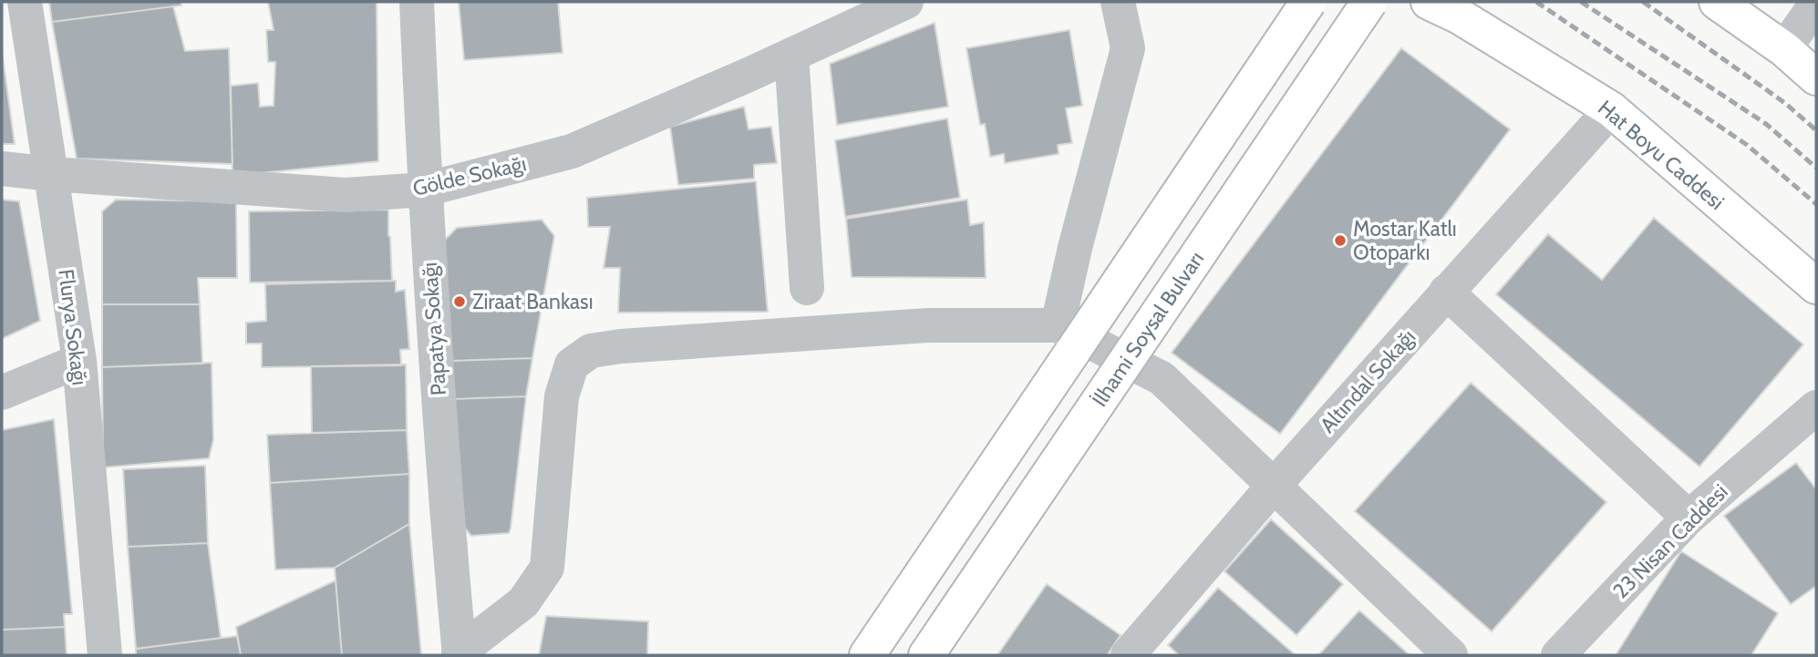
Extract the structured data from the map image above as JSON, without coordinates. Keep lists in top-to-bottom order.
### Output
{
  "streets": {
    "main road": ["Hat Boyu Caddesi", "İlhami Soysal Bulvarı"],
    "street": [
      "Gölde Sokağı",
      "Flurya Sokağı",
      "Papatya Sokağı",
      "Altındal Sokağı",
      "23 Nisan Caddesi"
    ]
  },
  "crossings": [
    ["Hat Boyu Caddesi", "Altındal Sokağı"],
    ["Gölde Sokağı", "Flurya Sokağı"],
    ["Gölde Sokağı", "Papatya Sokağı"]
  ],
  "places": ["Mostar Katlı Otoparkı", "Ziraat Bankası"]
}
